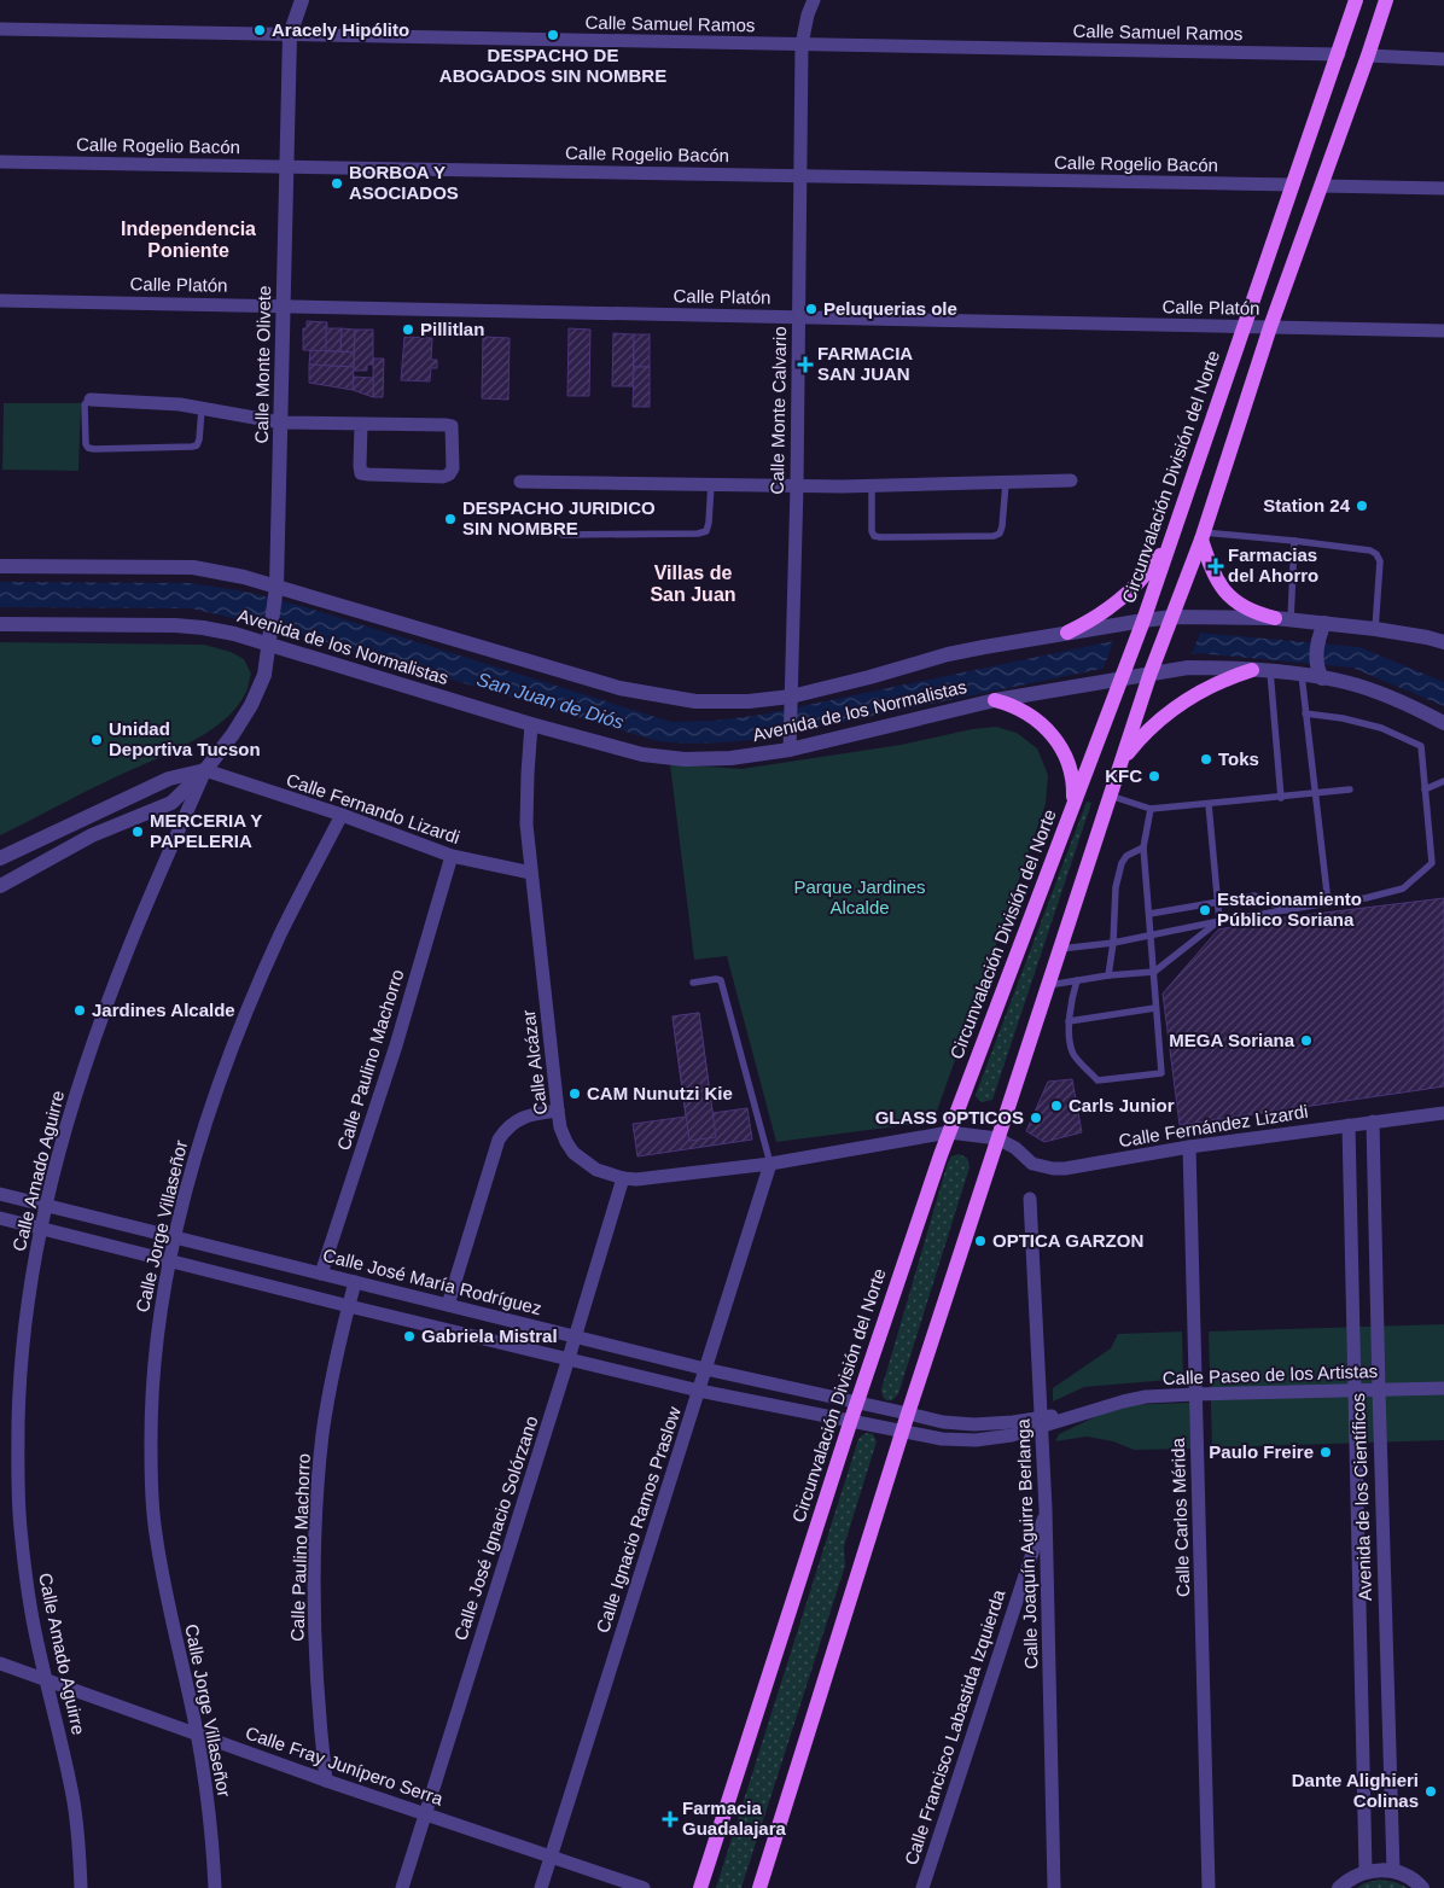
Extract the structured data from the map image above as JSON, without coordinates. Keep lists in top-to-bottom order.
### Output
{
  "streets": {
    "main road": ["Circunvalación División del Norte"],
    "street": [
      "Calle Samuel Ramos",
      "Calle Rogelio Bacón",
      "Calle Platón",
      "Calle Monte Olivete",
      "Calle Monte Calvario",
      "Avenida de los Normalistas",
      "Calle Fernando Lizardi",
      "Calle Paulino Machorro",
      "Calle Alcázar",
      "Calle Fernández Lizardi",
      "Calle Amado Aguirre",
      "Calle Jorge Villaseñor",
      "Calle José María Rodríguez",
      "Calle Paseo de los Artistas",
      "Avenida de los Científicos",
      "Calle Carlos Mérida",
      "Calle Ignacio Ramos Praslow",
      "Calle José Ignacio Solórzano",
      "Calle Joaquín Aguirre Berlanga",
      "Calle Francisco Labastida Izquierda",
      "Calle Fray Junípero Serra"
    ]
  },
  "crossings": [
    ["Calle Samuel Ramos", "Calle Monte Olivete"],
    ["Calle Samuel Ramos", "Calle Monte Calvario"],
    ["Calle Samuel Ramos", "Circunvalación División del Norte"],
    ["Calle Rogelio Bacón", "Calle Monte Olivete"],
    ["Calle Rogelio Bacón", "Calle Monte Calvario"],
    ["Calle Rogelio Bacón", "Circunvalación División del Norte"],
    ["Calle Platón", "Calle Monte Olivete"],
    ["Calle Platón", "Calle Monte Calvario"],
    ["Calle Platón", "Circunvalación División del Norte"],
    ["Calle Monte Olivete", "Avenida de los Normalistas"],
    ["Calle Monte Olivete", "Calle Fernando Lizardi"],
    ["Calle Monte Olivete", "Calle Amado Aguirre"],
    ["Calle Monte Calvario", "Avenida de los Normalistas"],
    ["Circunvalación División del Norte", "Avenida de los Normalistas"],
    ["Circunvalación División del Norte", "Calle Alcázar"],
    ["Circunvalación División del Norte", "Calle José María Rodríguez"],
    ["Circunvalación División del Norte", "Calle Paseo de los Artistas"],
    ["Avenida de los Normalistas", "Calle Alcázar"],
    ["Calle Fernando Lizardi", "Calle Paulino Machorro"],
    ["Calle Fernando Lizardi", "Calle Alcázar"],
    ["Calle Fernando Lizardi", "Calle Amado Aguirre"],
    ["Calle Fernando Lizardi", "Calle Jorge Villaseñor"],
    ["Calle Paulino Machorro", "Calle José María Rodríguez"],
    ["Calle Paulino Machorro", "Calle Fray Junípero Serra"],
    ["Calle Alcázar", "Calle Fernández Lizardi"],
    ["Calle Alcázar", "Calle Ignacio Ramos Praslow"],
    ["Calle Alcázar", "Calle José Ignacio Solórzano"],
    ["Calle Fernández Lizardi", "Avenida de los Científicos"],
    ["Calle Fernández Lizardi", "Calle Carlos Mérida"],
    ["Calle Amado Aguirre", "Calle José María Rodríguez"],
    ["Calle Amado Aguirre", "Calle Fray Junípero Serra"],
    ["Calle Jorge Villaseñor", "Calle José María Rodríguez"],
    ["Calle Jorge Villaseñor", "Calle Fray Junípero Serra"],
    ["Calle José María Rodríguez", "Calle Paseo de los Artistas"],
    ["Calle José María Rodríguez", "Calle Ignacio Ramos Praslow"],
    ["Calle José María Rodríguez", "Calle José Ignacio Solórzano"],
    ["Calle Paseo de los Artistas", "Avenida de los Científicos"],
    ["Calle Paseo de los Artistas", "Calle Carlos Mérida"],
    ["Calle Paseo de los Artistas", "Calle Joaquín Aguirre Berlanga"],
    ["Calle Ignacio Ramos Praslow", "Calle Fray Junípero Serra"],
    ["Calle José Ignacio Solórzano", "Calle Fray Junípero Serra"],
    ["Calle Joaquín Aguirre Berlanga", "Calle Francisco Labastida Izquierda"]
  ],
  "districts": ["Independencia Poniente", "Villas de San Juan"],
  "water": ["San Juan de Diós"],
  "parks": ["Parque Jardines Alcalde"],
  "places": {
    "other": [
      "Aracely Hipólito",
      "DESPACHO DE ABOGADOS SIN NOMBRE",
      "BORBOA Y ASOCIADOS",
      "Peluquerias ole",
      "Pillitlan",
      "Station 24",
      "DESPACHO JURIDICO SIN NOMBRE",
      "Unidad Deportiva Tucson",
      "Toks",
      "KFC",
      "MERCERIA Y PAPELERIA",
      "Estacionamiento Público Soriana",
      "Jardines Alcalde",
      "MEGA Soriana",
      "CAM Nunutzi Kie",
      "Carls Junior",
      "GLASS OPTICOS",
      "OPTICA GARZON",
      "Gabriela Mistral",
      "Paulo Freire",
      "Dante Alighieri Colinas"
    ],
    "health": ["FARMACIA SAN JUAN", "Farmacias del Ahorro", "Farmacia Guadalajara"]
  }
}
